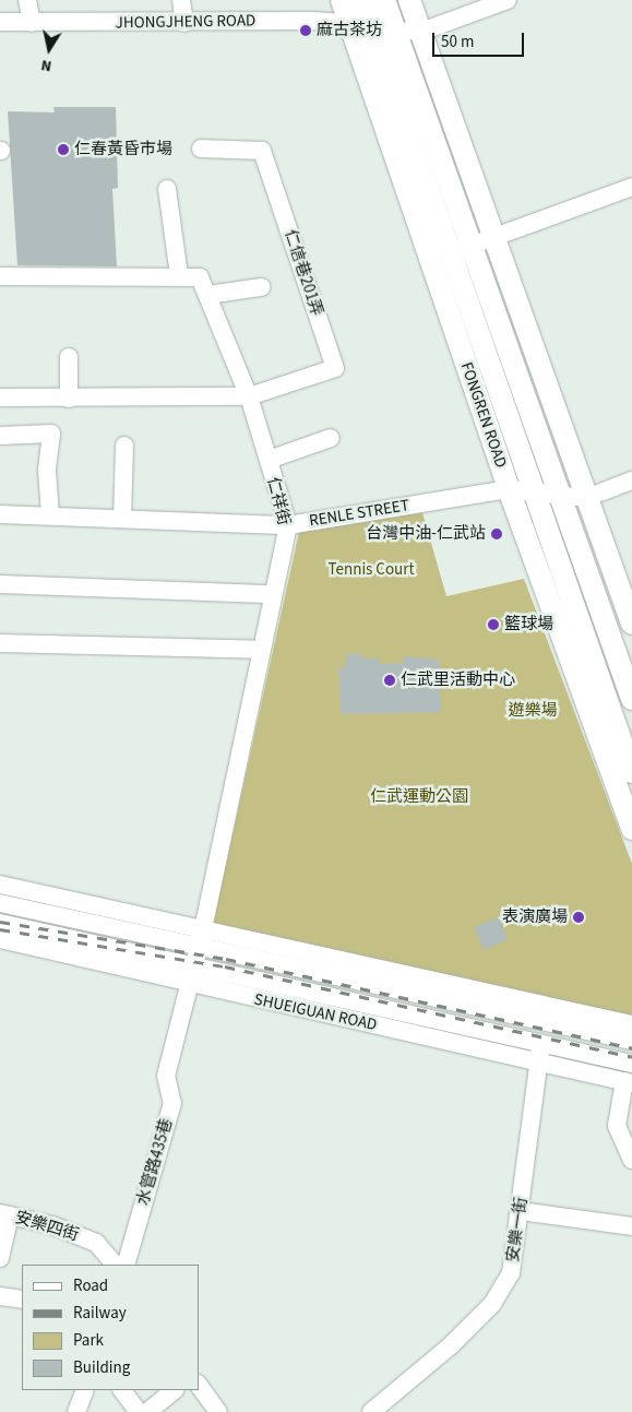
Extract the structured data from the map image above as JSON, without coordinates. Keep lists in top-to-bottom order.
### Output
{
  "streets": {
    "main road": ["FONGREN ROAD"],
    "street": [
      "JHONGJHENG ROAD",
      "仁信巷201弄",
      "仁祥街",
      "RENLE STREET",
      "SHUEIGUAN ROAD",
      "水管路435巷",
      "安樂四街",
      "安樂一街"
    ]
  },
  "crossings": [
    ["JHONGJHENG ROAD", "FONGREN ROAD"],
    ["仁信巷201弄", "仁祥街"],
    ["FONGREN ROAD", "RENLE STREET"],
    ["仁祥街", "RENLE STREET"],
    ["仁祥街", "水管路435巷"],
    ["SHUEIGUAN ROAD", "水管路435巷"],
    ["SHUEIGUAN ROAD", "安樂一街"]
  ],
  "parks": ["Tennis Court", "遊樂場", "仁武運動公園"],
  "places": [
    "麻古茶坊",
    "仁春黃昏市場",
    "台灣中油-仁武站",
    "籃球場",
    "仁武里活動中心",
    "表演廣場"
  ],
  "legend": [
    "Road",
    "Railway",
    "Park",
    "Building"
  ],
  "scale_bar": "50 m",
  "north": "bottom"
}
